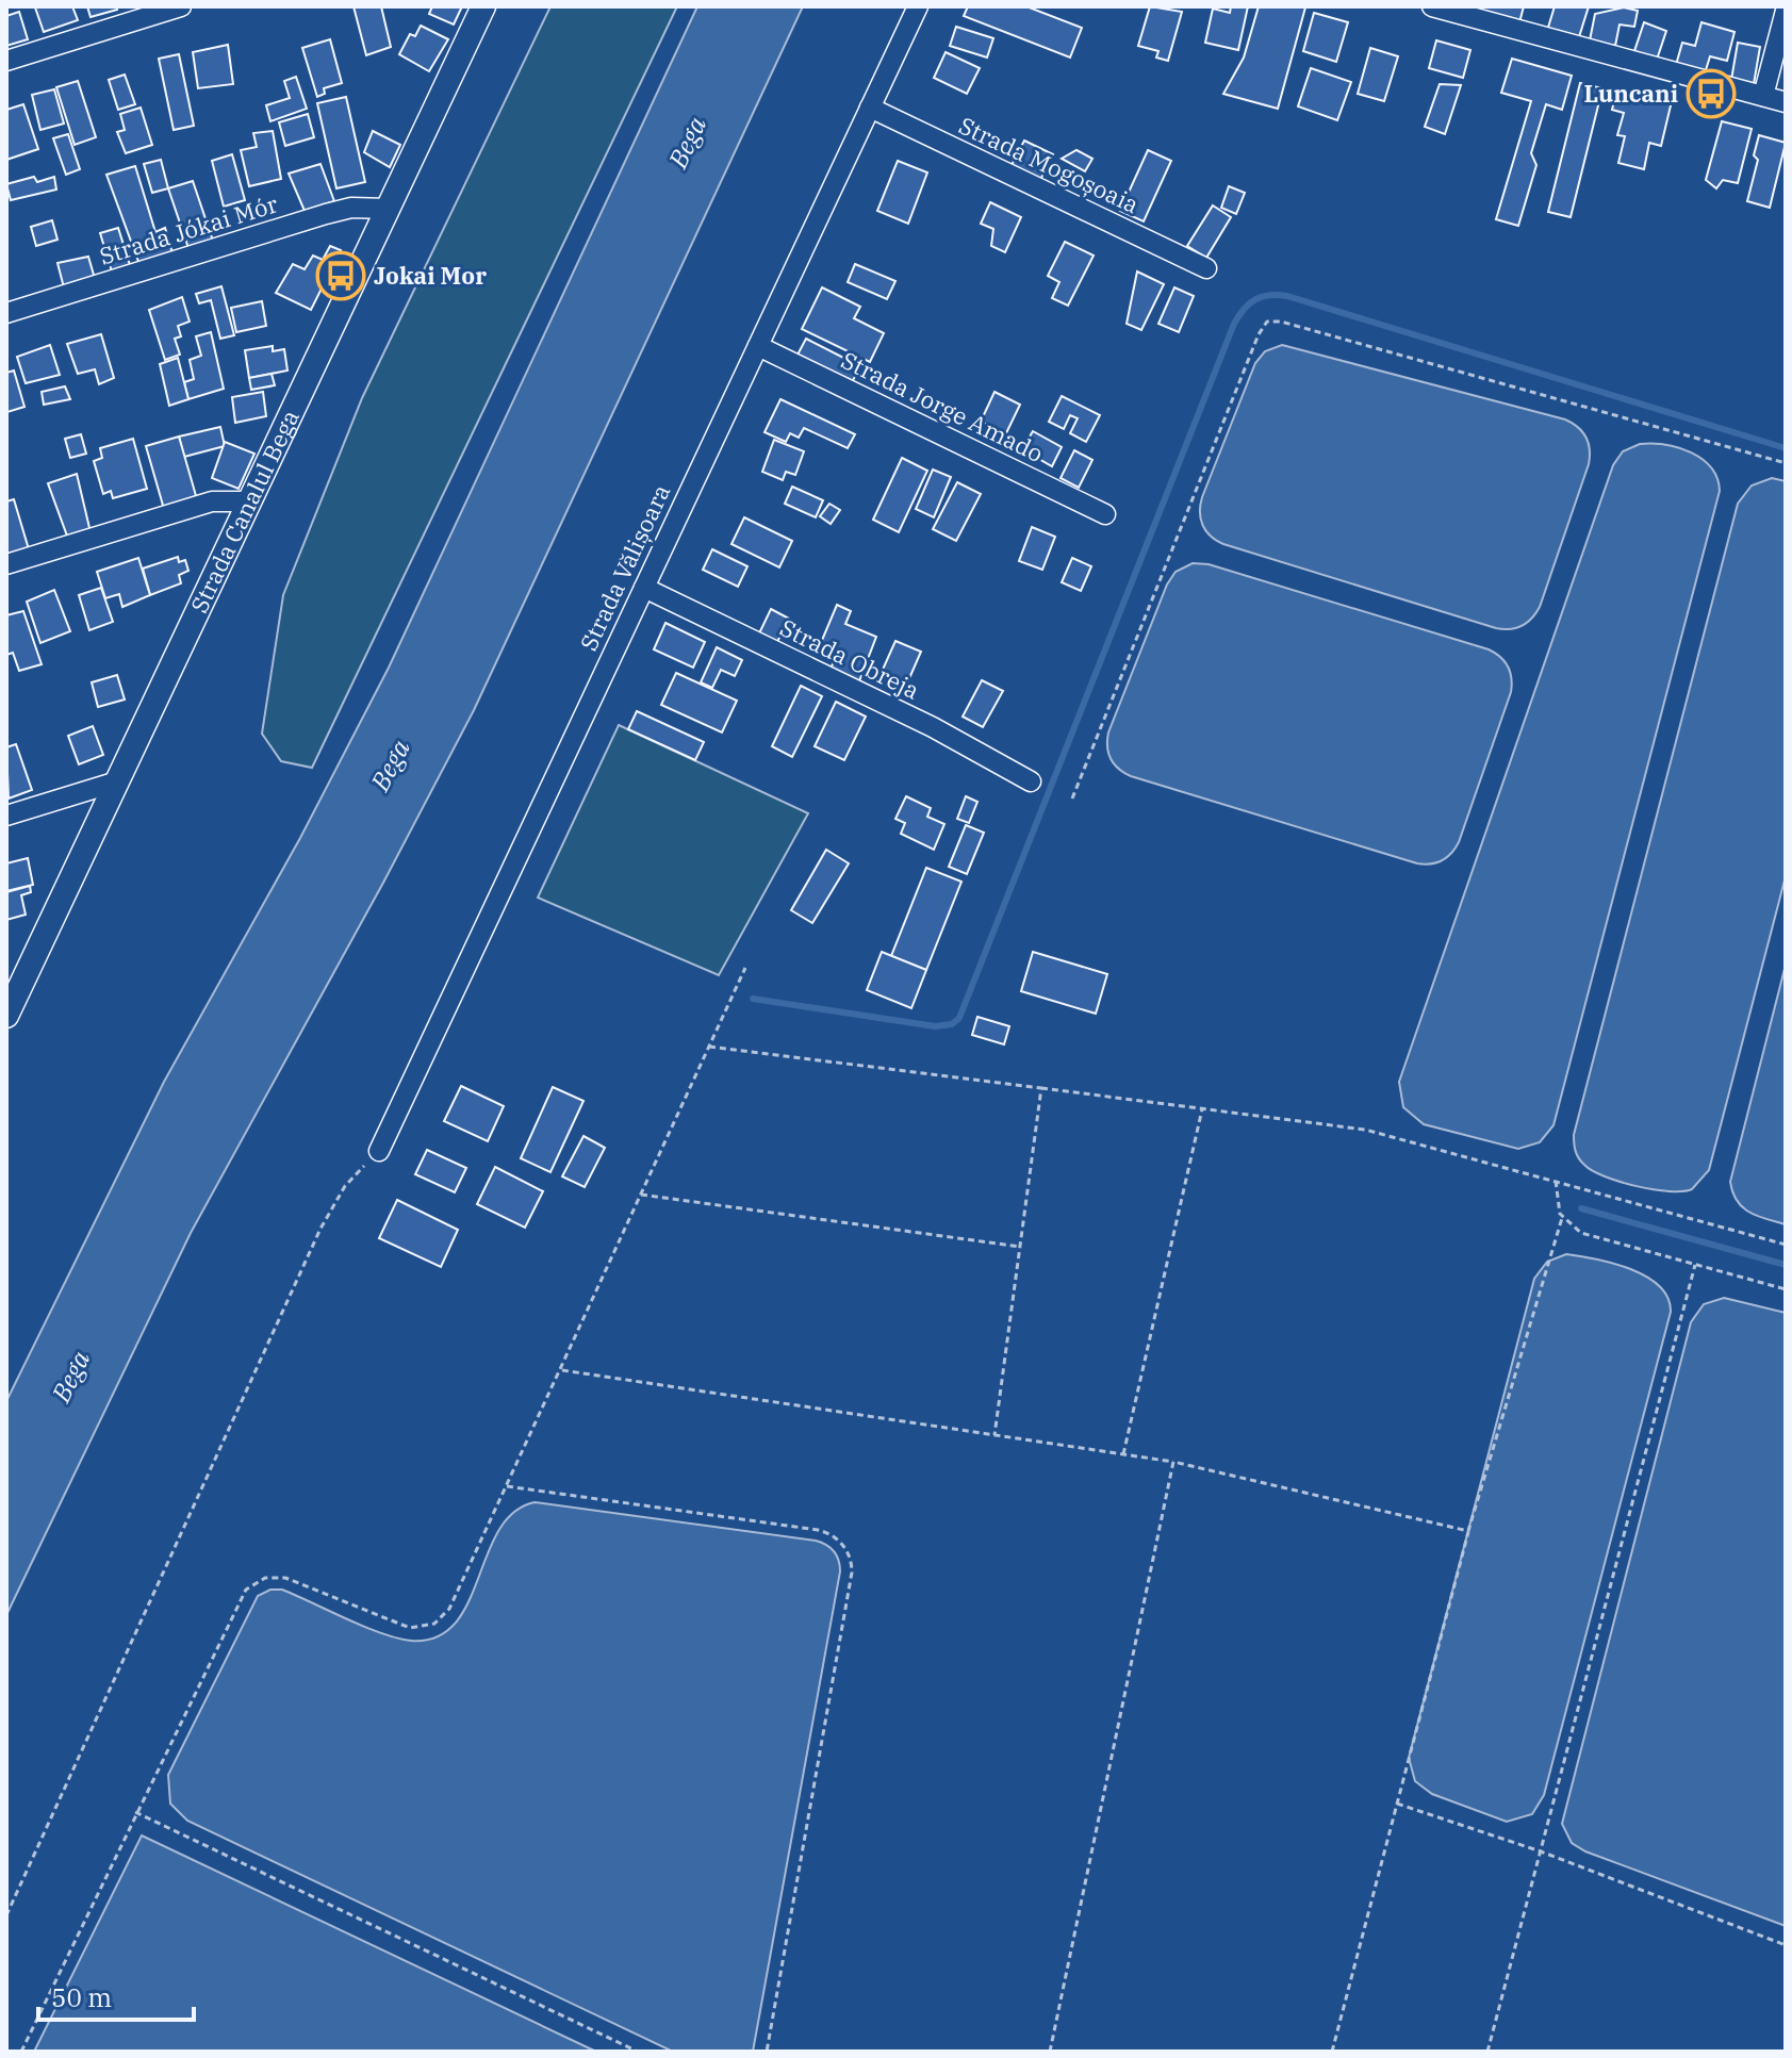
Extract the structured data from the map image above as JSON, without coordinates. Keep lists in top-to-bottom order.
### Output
{
  "streets": {
    "street": [
      "Strada Mogoșoaia",
      "Strada Jókai Mór",
      "Strada Jorge Amado",
      "Strada Canalul Bega",
      "Strada Vălișoara",
      "Strada Obreja"
    ]
  },
  "crossings": [
    ["Strada Mogoșoaia", "Strada Vălișoara"],
    ["Strada Jókai Mór", "Strada Canalul Bega"],
    ["Strada Jorge Amado", "Strada Vălișoara"],
    ["Strada Vălișoara", "Strada Obreja"]
  ],
  "water": ["Bega"],
  "places": {
    "bus stop": ["Luncani", "Jokai Mor"]
  },
  "scale_bar": "50 m"
}
